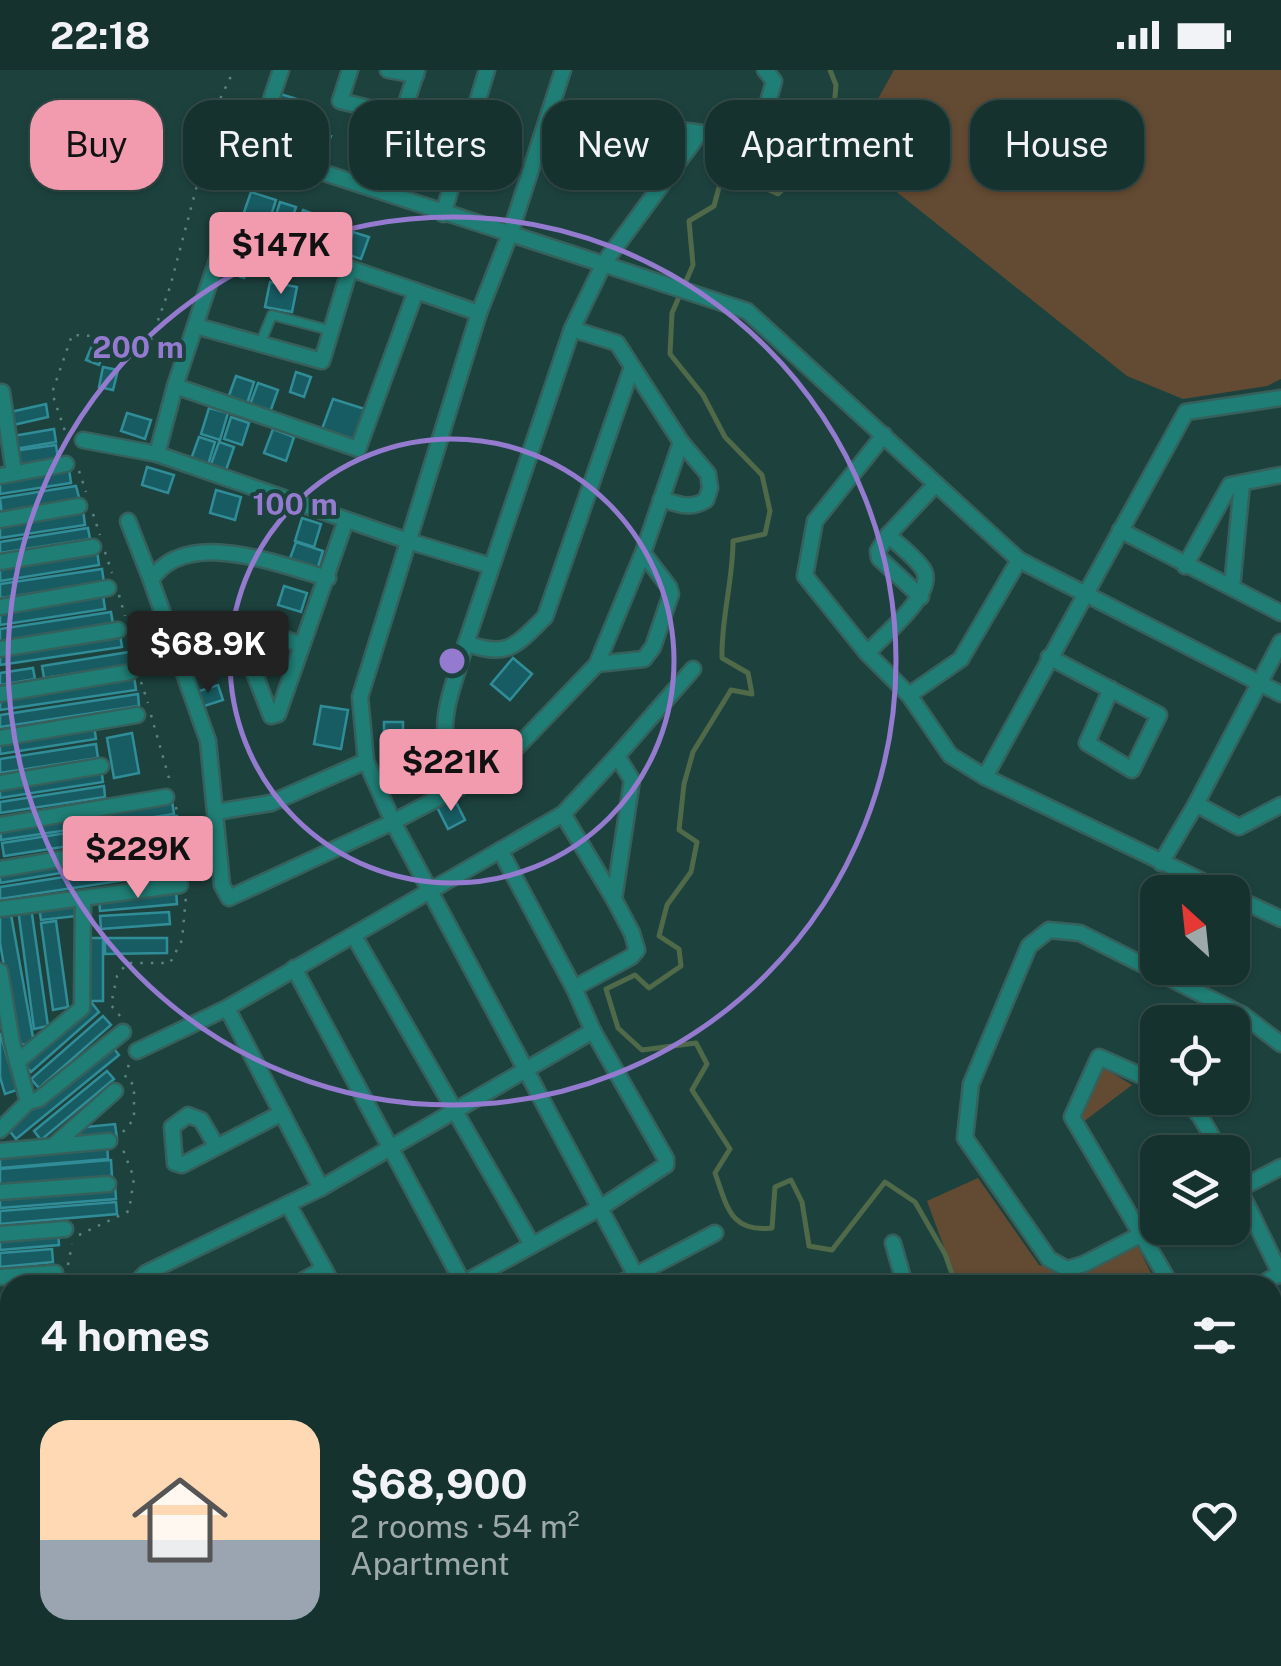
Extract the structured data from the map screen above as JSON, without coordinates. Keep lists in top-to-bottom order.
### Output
{
  "north": "top left",
  "page": {
    "status": "22:18",
    "chip": [
      "Buy",
      "Rent",
      "Filters",
      "New",
      "Apartment",
      "House"
    ],
    "price": [
      "$147K",
      "$68.9K",
      "$221K",
      "$229K"
    ],
    "heading": "4 homes",
    "list": [
      {
        "name": "$68,900",
        "note": "2 rooms · 54 m² · Apartment"
      }
    ]
  },
  "rings": ["200 m", "100 m"]
}
